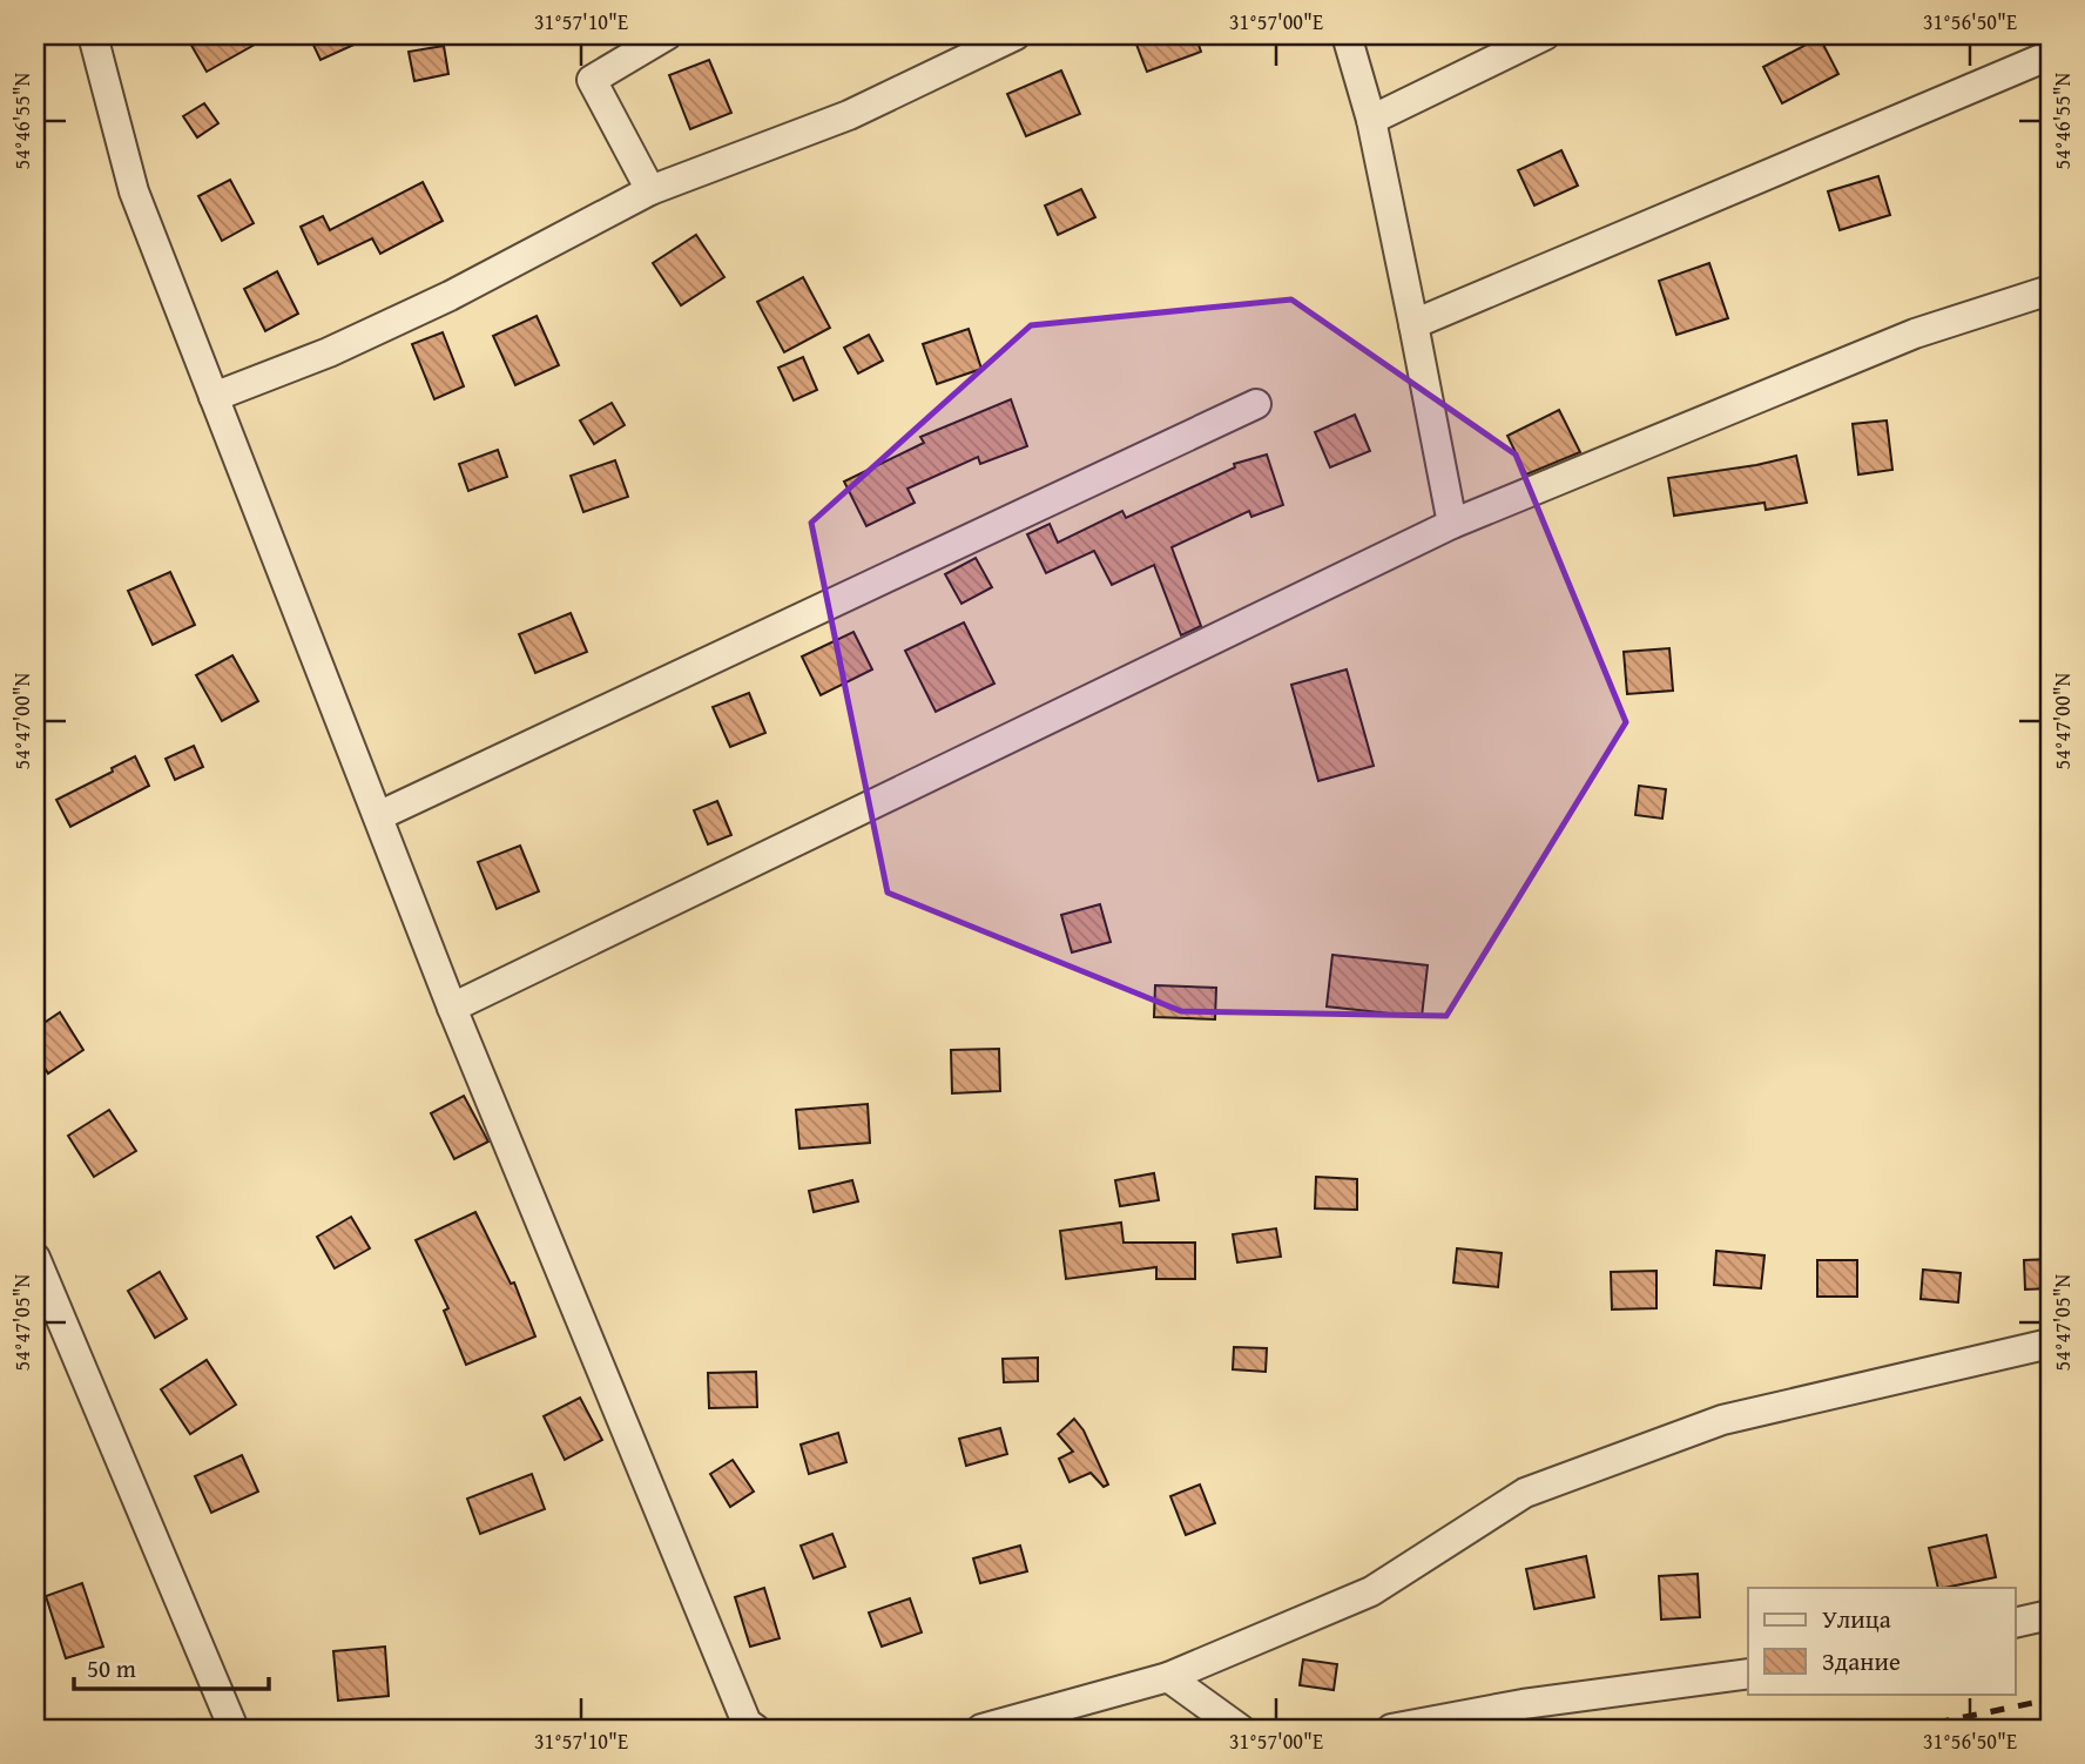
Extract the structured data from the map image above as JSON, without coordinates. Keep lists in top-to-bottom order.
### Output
{
  "legend": ["Улица", "Здание"],
  "scale_bar": "50 m",
  "coordinates": [
    "31°57'10\"E",
    "31°57'00\"E",
    "31°56'50\"E",
    "54°46'55\"N",
    "54°47'00\"N",
    "54°47'05\"N"
  ]
}
